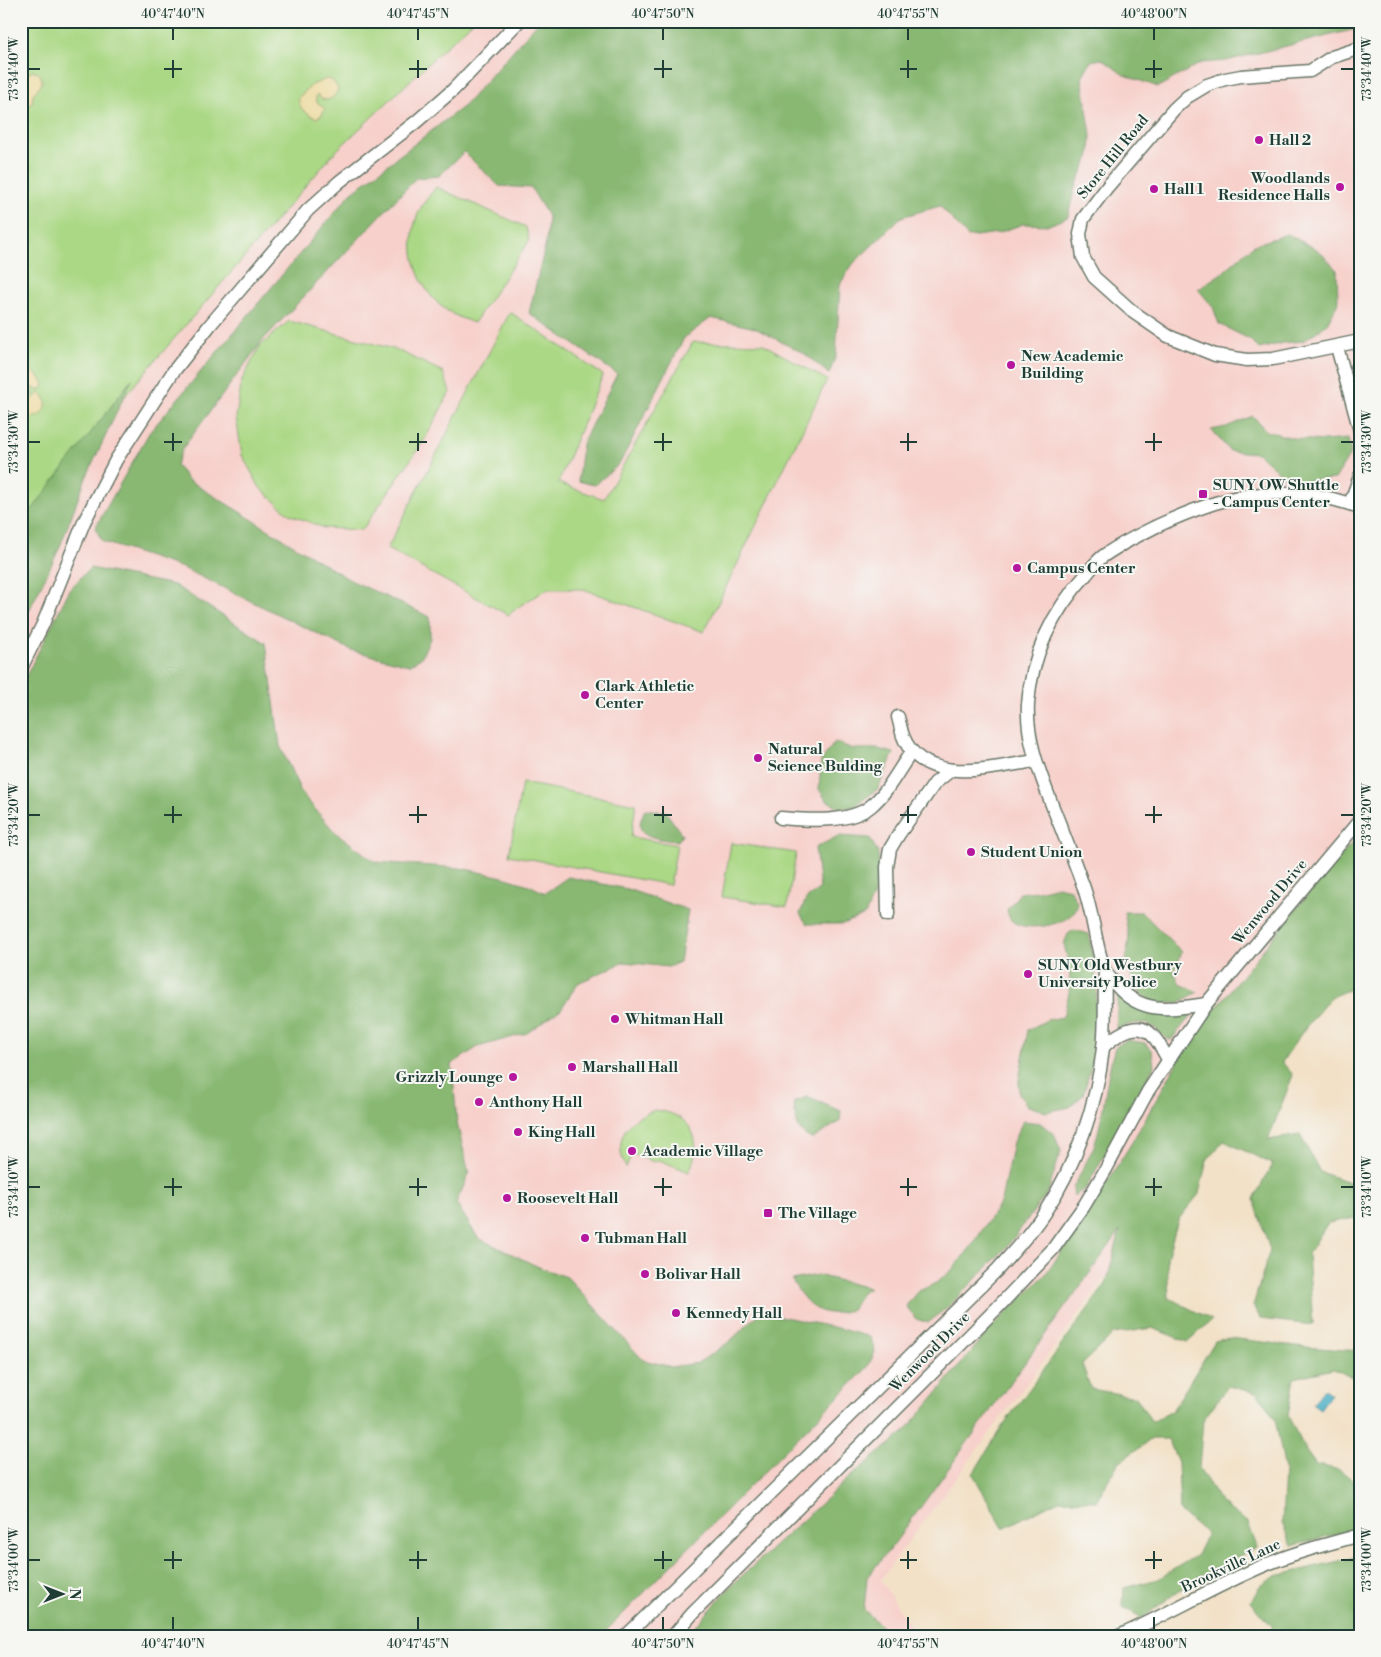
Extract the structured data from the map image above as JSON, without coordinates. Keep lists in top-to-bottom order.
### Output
{
  "streets": {
    "street": ["Store Hill Road", "Wenwood Drive", "Brookville Lane"]
  },
  "places": {
    "other": [
      "Hall 2",
      "Woodlands Residence Halls",
      "Hall 1",
      "New Academic Building",
      "Campus Center",
      "Clark Athletic Center",
      "Natural Science Bulding",
      "Student Union",
      "SUNY Old Westbury University Police",
      "Whitman Hall",
      "Marshall Hall",
      "Grizzly Lounge",
      "Anthony Hall",
      "King Hall",
      "Academic Village",
      "Roosevelt Hall",
      "Tubman Hall",
      "Bolivar Hall",
      "Kennedy Hall"
    ],
    "transit": ["SUNY OW Shuttle - Campus Center", "The Village"]
  },
  "north": "right",
  "coordinates": [
    "40°47'40\"N",
    "40°47'45\"N",
    "40°47'50\"N",
    "40°47'55\"N",
    "40°48'00\"N",
    "73°34'40\"W",
    "73°34'30\"W",
    "73°34'20\"W",
    "73°34'10\"W",
    "73°34'00\"W"
  ]
}
